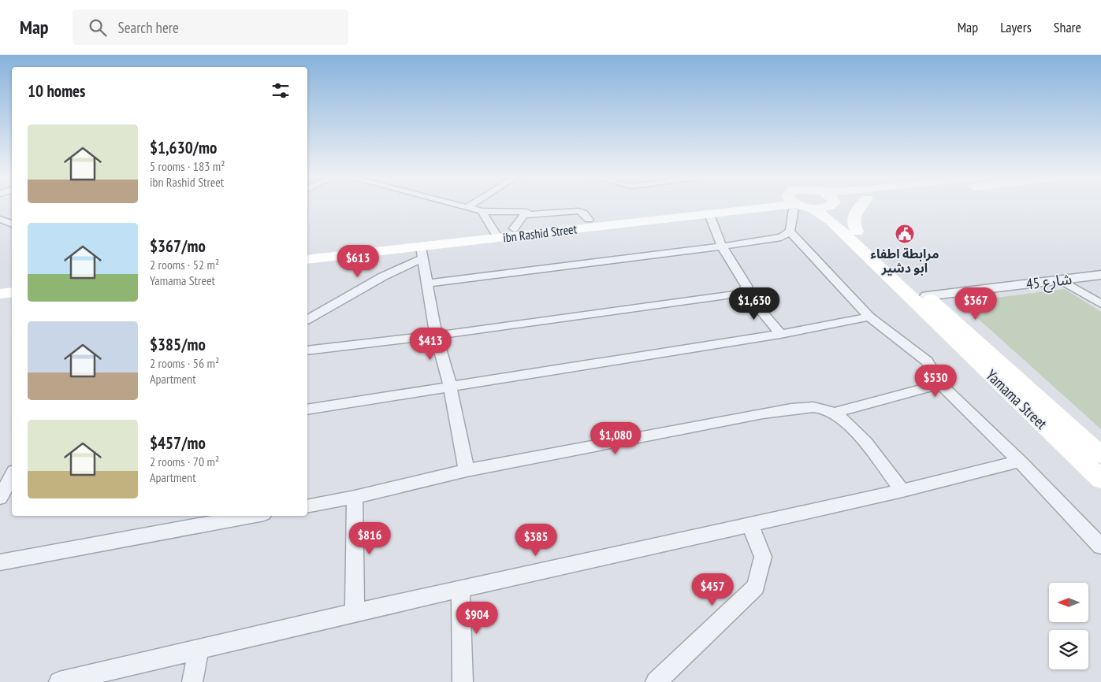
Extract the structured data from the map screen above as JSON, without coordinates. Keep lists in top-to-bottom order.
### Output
{
  "streets": {
    "main road": ["ibn Rashid Street", "Yamama Street"],
    "street": ["شارع 45"]
  },
  "crossings": [
    ["شارع 45", "Yamama Street"]
  ],
  "places": {
    "public building": ["مرابطة اطفاء ابو دشير"]
  },
  "north": "left",
  "page": {
    "header": "Map",
    "search": "Search here",
    "nav": ["Map", "Layers", "Share"],
    "heading": "10 homes",
    "list": [
      {
        "name": "$1,630/mo",
        "note": "5 rooms · 183 m² · ibn Rashid Street"
      },
      {
        "name": "$367/mo",
        "note": "2 rooms · 52 m² · Yamama Street"
      },
      {
        "name": "$385/mo",
        "note": "2 rooms · 56 m² · Apartment"
      },
      {
        "name": "$457/mo",
        "note": "2 rooms · 70 m² · Apartment"
      }
    ],
    "price": [
      "$613",
      "$1,630",
      "$367",
      "$413",
      "$530",
      "$1,080",
      "$816",
      "$385",
      "$457",
      "$904"
    ]
  }
}
